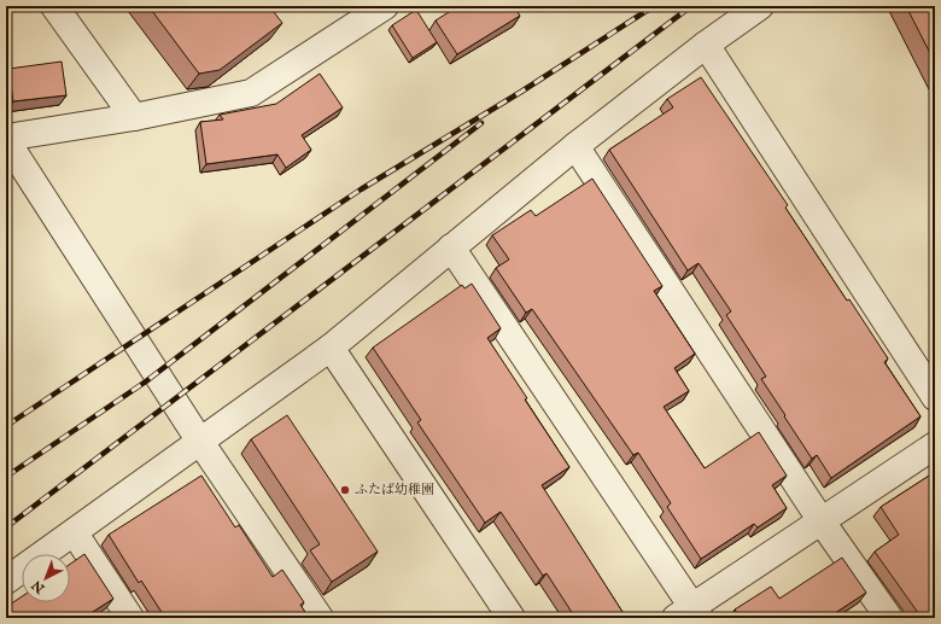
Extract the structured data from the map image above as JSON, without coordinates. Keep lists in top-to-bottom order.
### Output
{
  "places": ["ふたば幼稚園"],
  "north": "bottom left"
}
